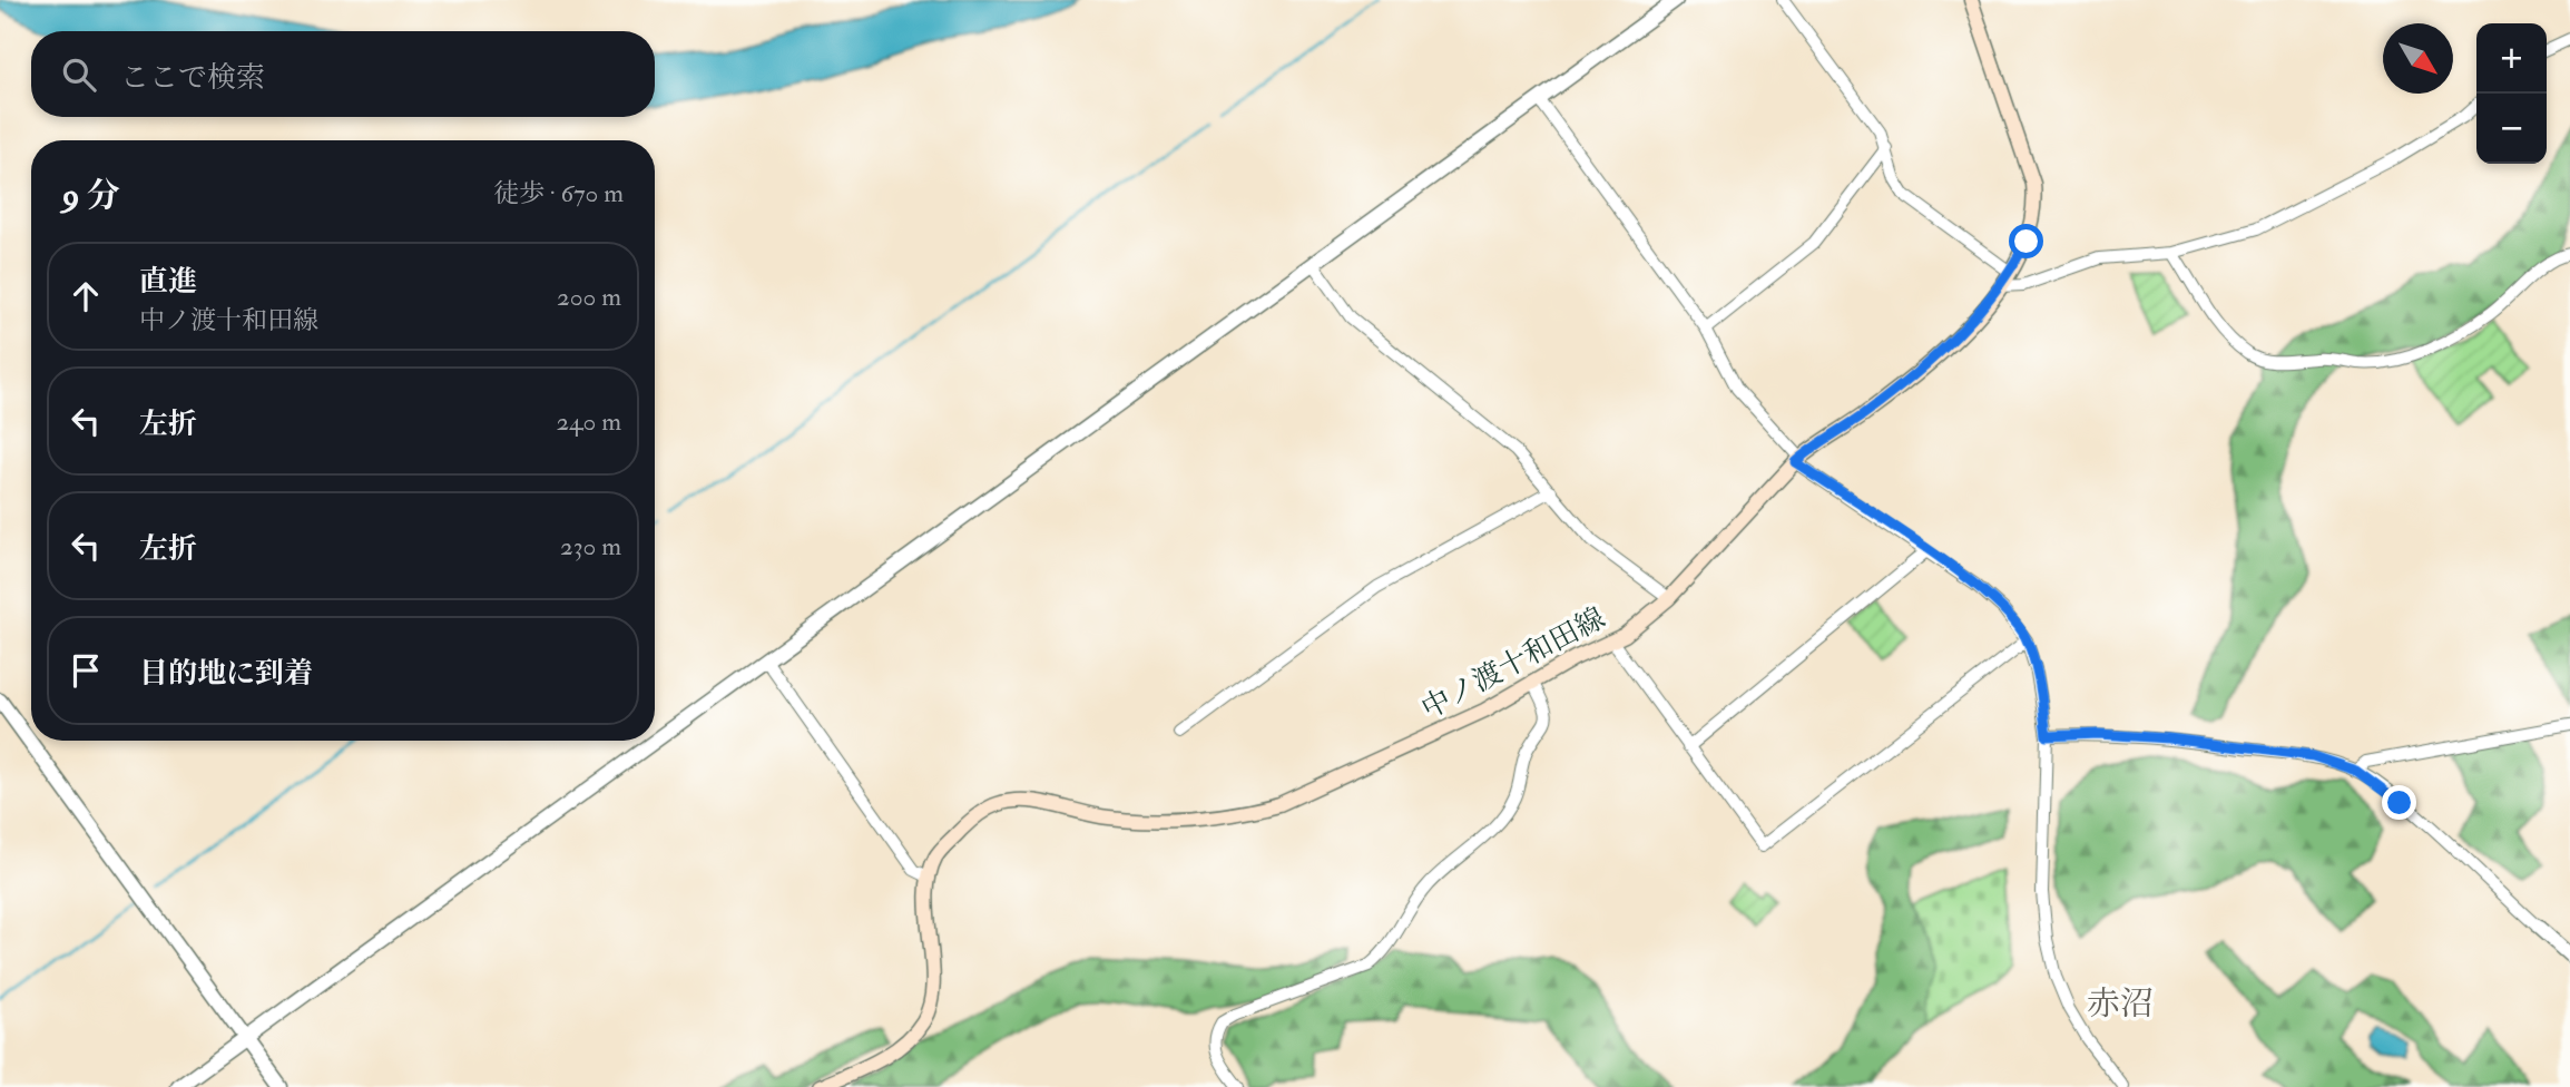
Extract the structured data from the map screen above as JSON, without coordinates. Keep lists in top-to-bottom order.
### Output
{
  "streets": {
    "main road": ["中ノ渡十和田線"]
  },
  "districts": ["赤沼"],
  "north": "bottom right",
  "page": {
    "map_buttons": ["+", "−"],
    "search": "ここで検索",
    "heading": ["9 分", "徒歩 · 670 m"],
    "list": [
      ["直進", "中ノ渡十和田線", "200 m"],
      ["左折", "240 m"],
      ["左折", "230 m"],
      "目的地に到着"
    ]
  }
}
